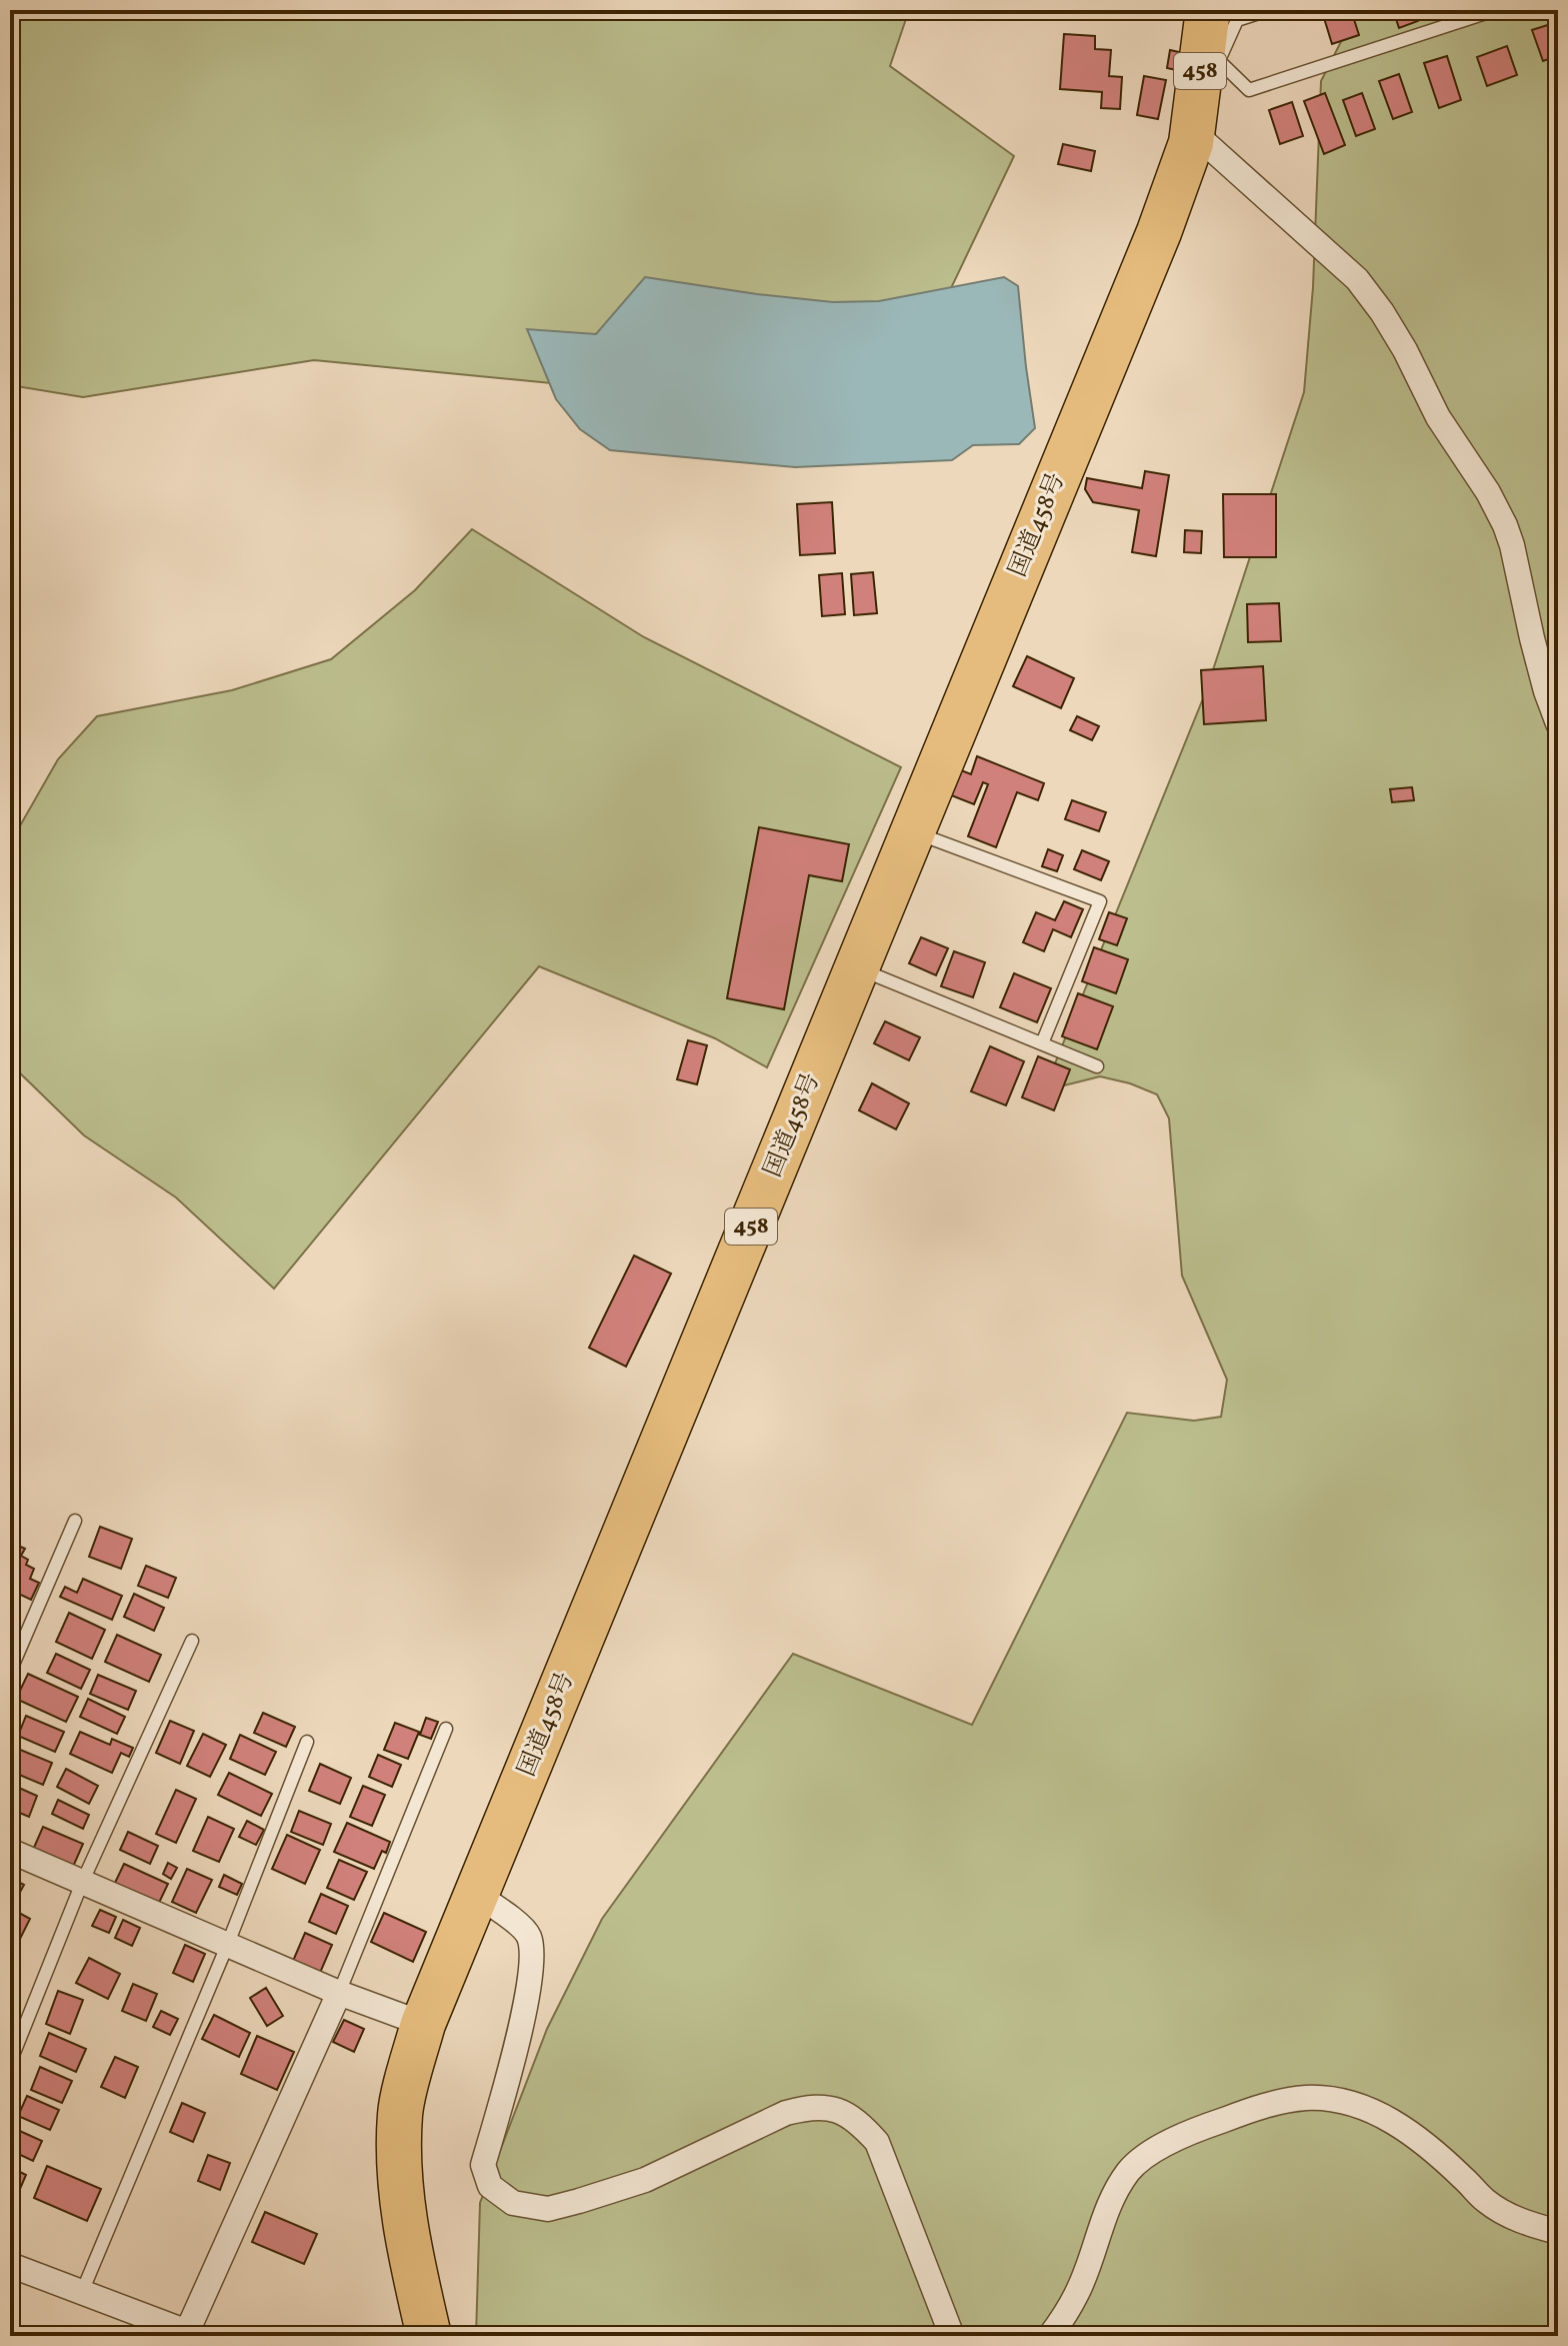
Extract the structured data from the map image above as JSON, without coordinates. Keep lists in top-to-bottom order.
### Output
{
  "streets": {
    "highway": ["458", "国道458号"]
  }
}
